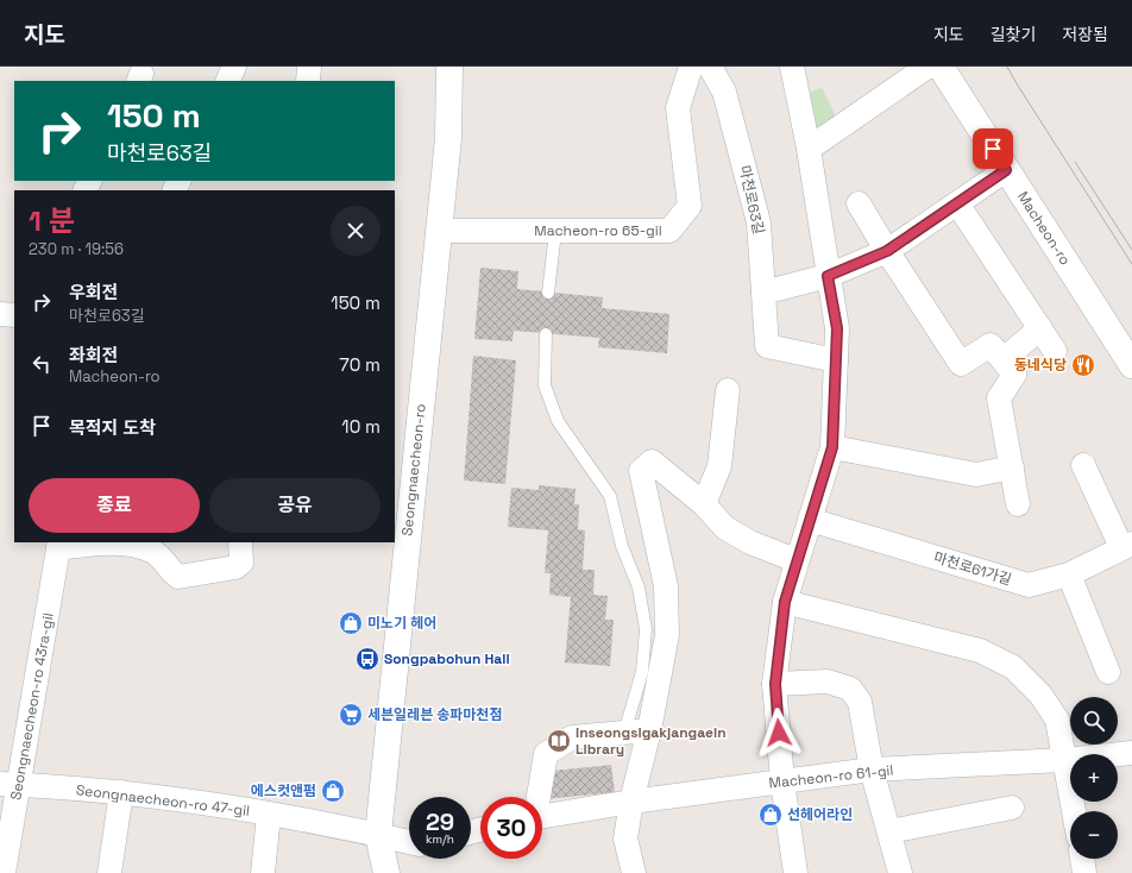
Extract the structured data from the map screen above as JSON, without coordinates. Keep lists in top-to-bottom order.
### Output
{
  "streets": {
    "street": [
      "마천로63길",
      "Macheon-ro",
      "Macheon-ro 65-gil",
      "Seongnaecheon-ro",
      "마천로61가길",
      "Seongnaecheon-ro 43ra-gil",
      "Macheon-ro 61-gil",
      "Seongnaecheon-ro 47-gil"
    ]
  },
  "crossings": [
    ["Macheon-ro 65-gil", "Seongnaecheon-ro"],
    ["Seongnaecheon-ro", "Seongnaecheon-ro 47-gil"],
    ["Seongnaecheon-ro 43ra-gil", "Seongnaecheon-ro 47-gil"]
  ],
  "places": {
    "restaurant": ["동네식당"],
    "shop": ["미노기 헤어", "에스컷앤펌", "선헤어라인"],
    "bus stop": ["Songpabohun Hall"],
    "supermarket": ["세븐일레븐 송파마천점"],
    "library": ["Inseongsigakjangaein Library"]
  },
  "page": {
    "header": "지도",
    "nav": ["지도", "길찾기", "저장됨"],
    "turn": ["150 m", "마천로63길"],
    "heading": ["1 분", "230 m · 19:56"],
    "list": [
      {
        "name": "우회전",
        "note": "마천로63길",
        "value": "150 m"
      },
      {
        "name": "좌회전",
        "note": "Macheon-ro",
        "value": "70 m"
      },
      {
        "name": "목적지 도착",
        "value": "10 m"
      }
    ],
    "buttons": ["종료", "공유"],
    "map_buttons": ["+", "−"],
    "speed": "29 km/h",
    "limit": "30"
  }
}
